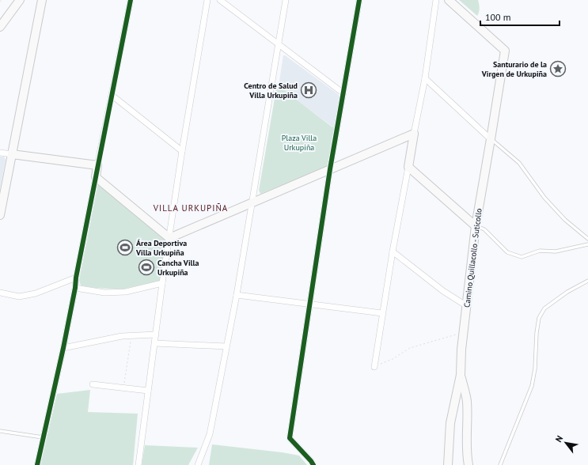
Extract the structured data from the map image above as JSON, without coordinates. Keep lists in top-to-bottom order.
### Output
{
  "streets": {
    "street": ["Camino Quillacollo - Suticollo"]
  },
  "districts": ["VILLA URKUPIÑA"],
  "parks": ["Plaza Villa Urkupiña"],
  "places": {
    "place": ["Santurario de la Virgen de Urkupiña"],
    "hospital": ["Centro de Salud Villa Urkupiña"],
    "sports": ["Área Deportiva Villa Urkupiña", "Cancha Villa Urkupiña"]
  },
  "scale_bar": "100 m",
  "north": "top left"
}
